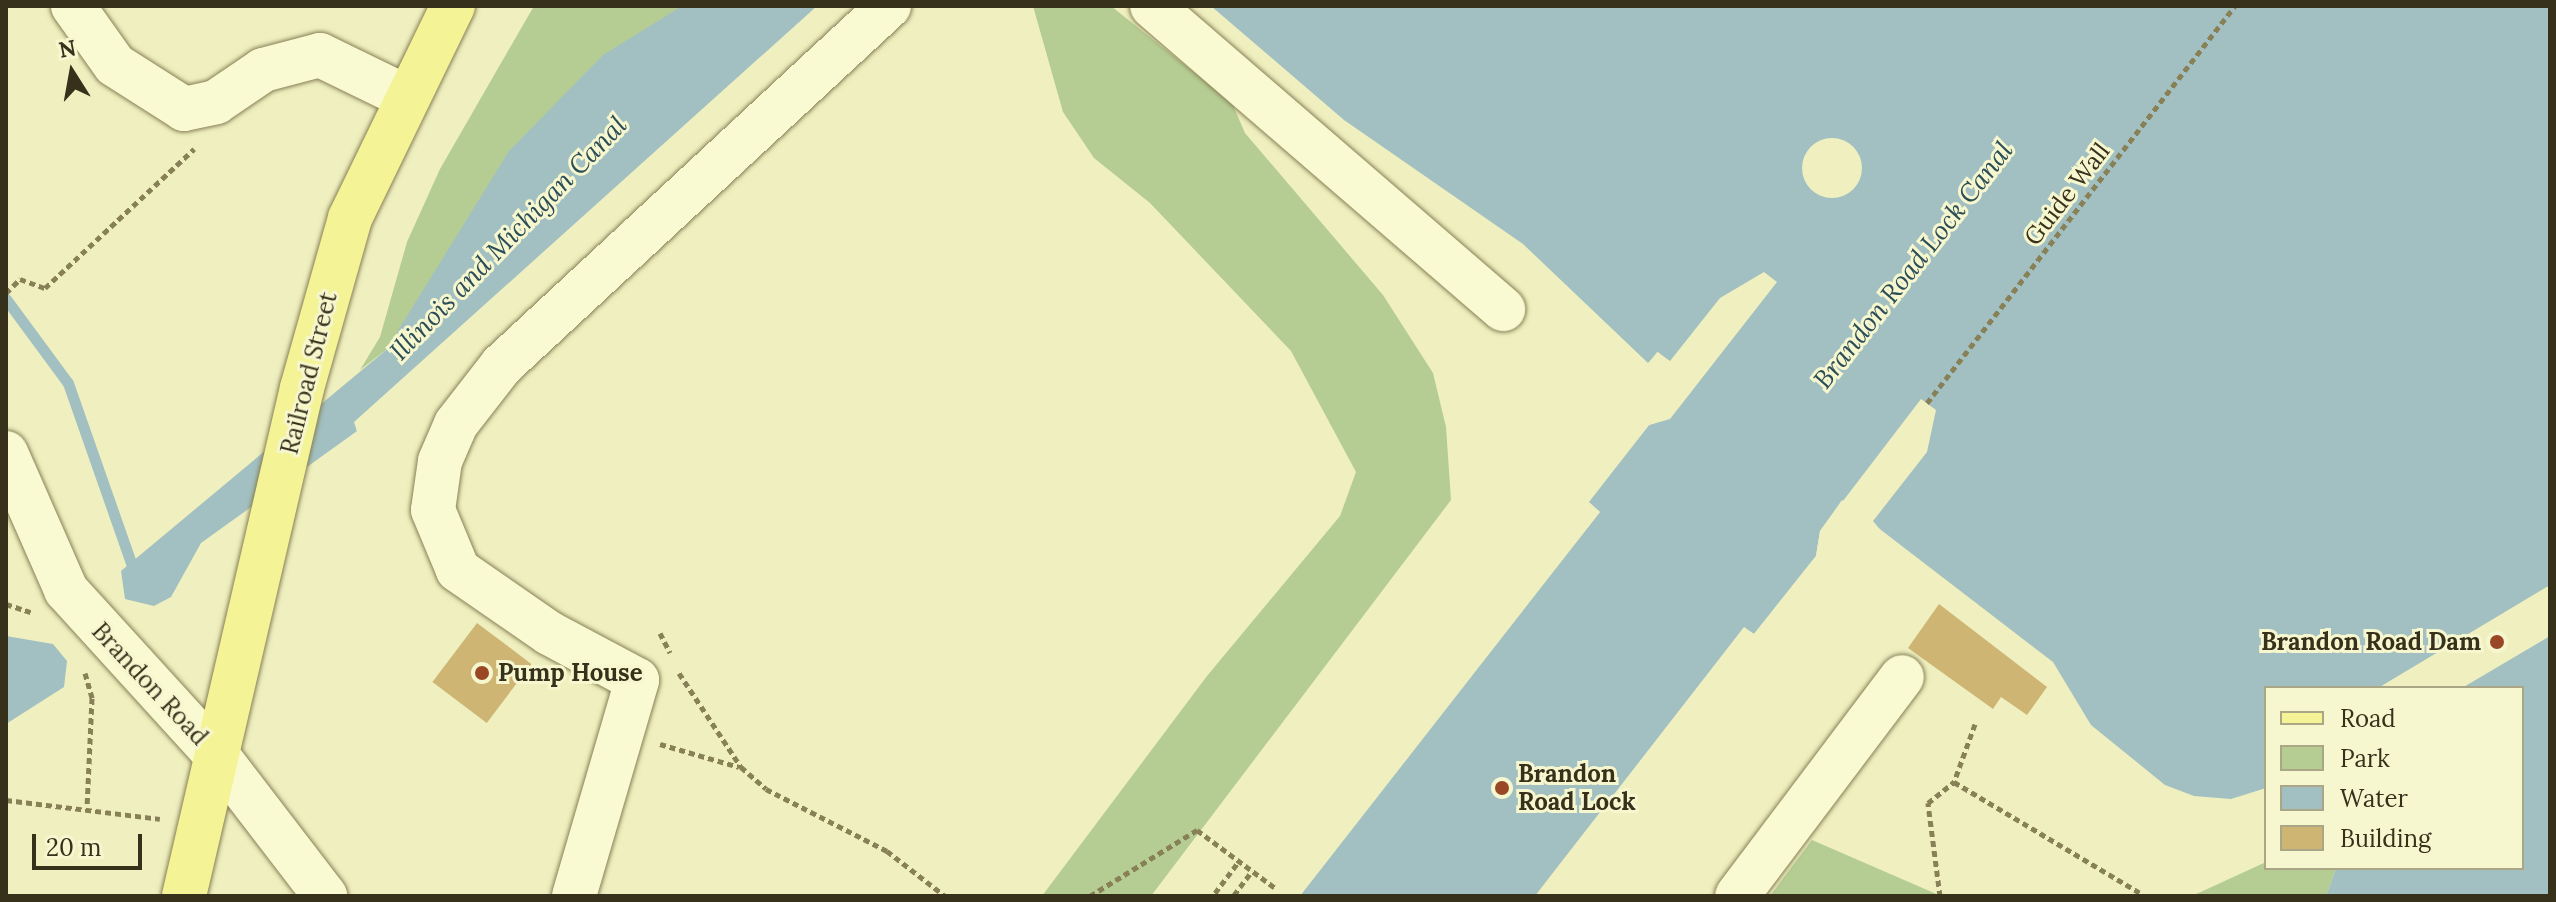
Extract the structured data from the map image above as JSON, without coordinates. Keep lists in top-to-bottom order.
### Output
{
  "streets": {
    "main road": ["Railroad Street"],
    "street": ["Brandon Road"],
    "path": ["Guide Wall"]
  },
  "crossings": [
    ["Railroad Street", "Brandon Road"]
  ],
  "water": ["Illinois and Michigan Canal", "Brandon Road Lock Canal"],
  "places": ["Brandon Road Dam", "Pump House", "Brandon Road Lock"],
  "legend": [
    "Road",
    "Park",
    "Water",
    "Building"
  ],
  "scale_bar": "20 m",
  "north": "top"
}
